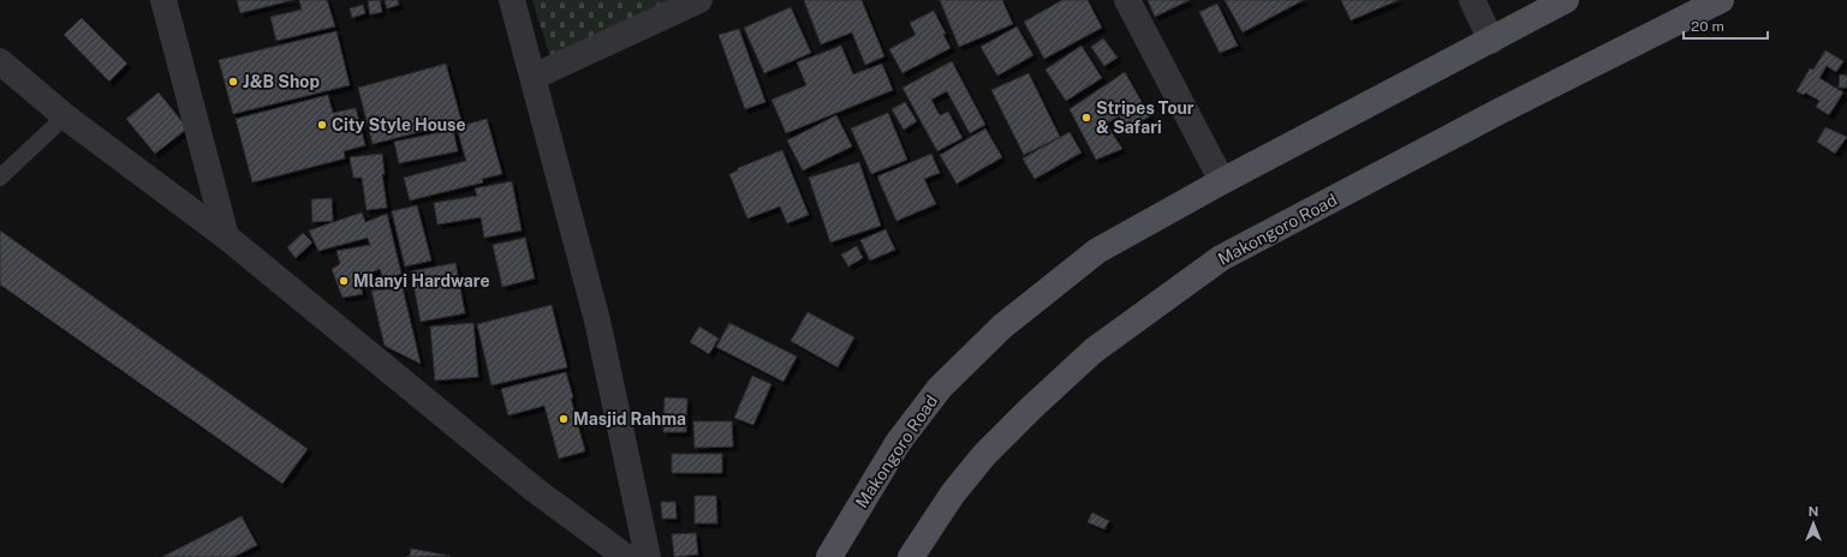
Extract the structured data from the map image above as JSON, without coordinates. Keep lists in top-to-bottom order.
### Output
{
  "streets": {
    "main road": ["Makongoro Road"]
  },
  "places": [
    "J&B Shop",
    "Stripes Tour & Safari",
    "City Style House",
    "Mlanyi Hardware",
    "Masjid Rahma"
  ],
  "scale_bar": "20 m",
  "north": "top"
}
